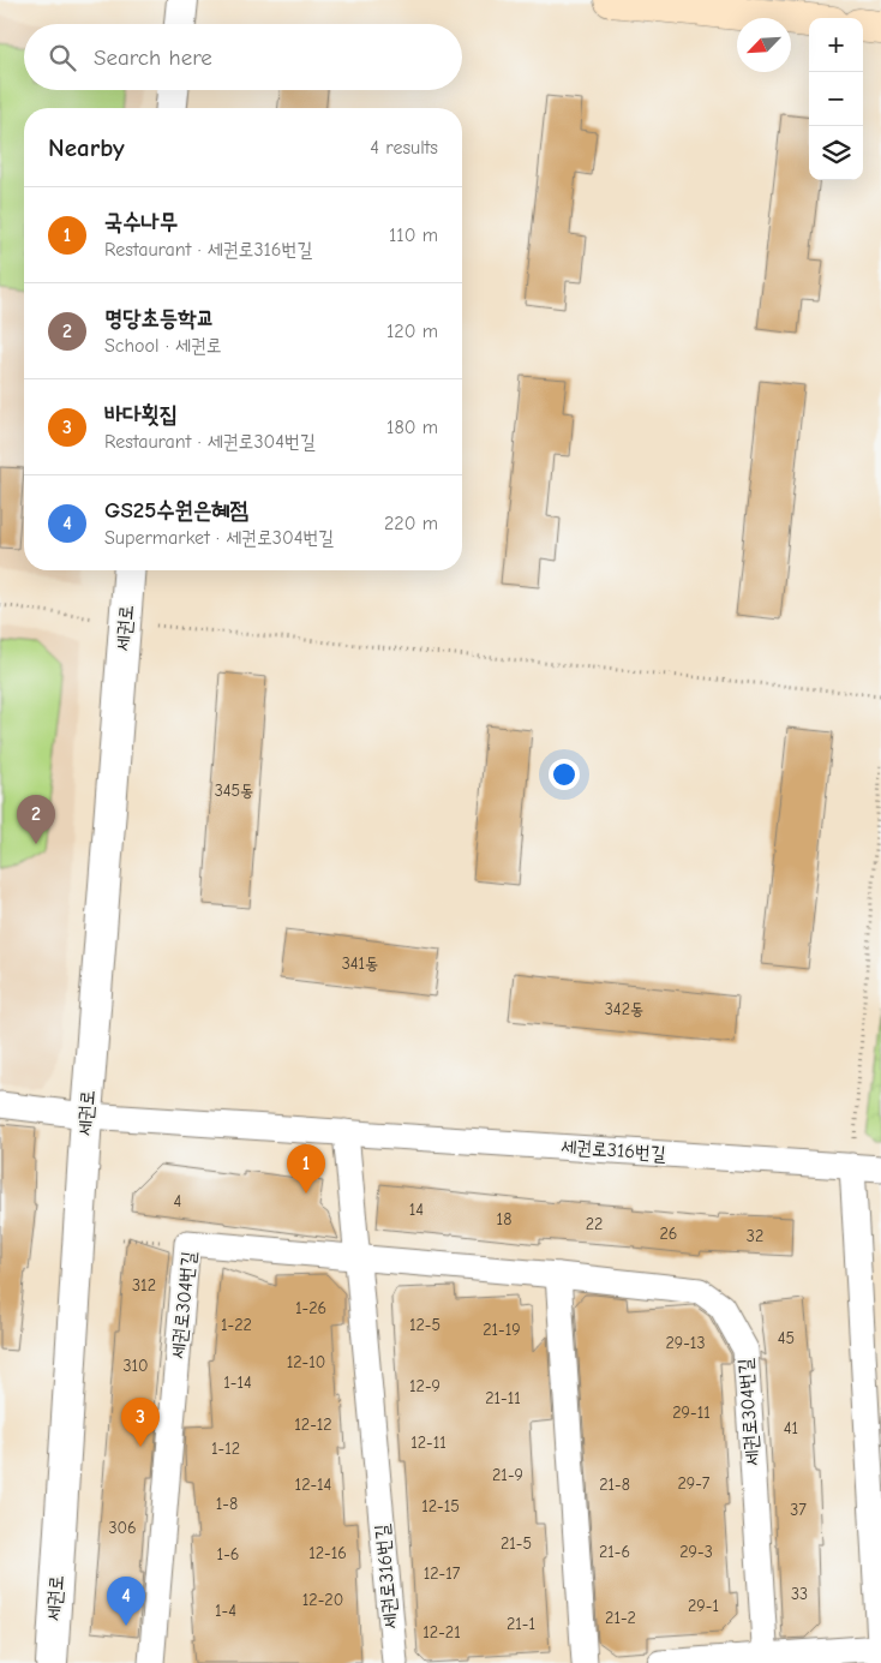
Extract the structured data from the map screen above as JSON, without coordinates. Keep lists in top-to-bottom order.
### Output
{
  "streets": {
    "street": ["세권로", "세권로316번길", "세권로304번길"]
  },
  "crossings": [
    ["세권로", "세권로316번길"],
    ["세권로316번길", "세권로304번길"]
  ],
  "house_numbers": [
    "345동",
    "341동",
    "342동",
    "4",
    "14",
    "18",
    "22",
    "26",
    "32",
    "312",
    "1-26",
    "1-22",
    "12-5",
    "21-19",
    "45",
    "29-13",
    "12-10",
    "310",
    "1-14",
    "12-9",
    "21-11",
    "29-11",
    "12-12",
    "41",
    "12-11",
    "1-12",
    "21-9",
    "29-7",
    "12-14",
    "21-8",
    "1-8",
    "12-15",
    "37",
    "306",
    "21-5",
    "21-6",
    "29-3",
    "12-16",
    "1-6",
    "12-17",
    "33",
    "12-20",
    "29-1",
    "1-4",
    "21-2",
    "21-1",
    "12-21"
  ],
  "north": "bottom left",
  "page": {
    "map_buttons": ["+", "−"],
    "search": "Search here",
    "heading": ["Nearby", "4 results"],
    "list": [
      {
        "mark": "1",
        "name": "국수나무",
        "note": "Restaurant · 세권로316번길",
        "value": "110 m"
      },
      {
        "mark": "2",
        "name": "명당초등학교",
        "note": "School · 세권로",
        "value": "120 m"
      },
      {
        "mark": "3",
        "name": "바다횟집",
        "note": "Restaurant · 세권로304번길",
        "value": "180 m"
      },
      {
        "mark": "4",
        "name": "GS25수원은혜점",
        "note": "Supermarket · 세권로304번길",
        "value": "220 m"
      }
    ],
    "pins": [
      "2",
      "1",
      "3",
      "4"
    ]
  }
}
